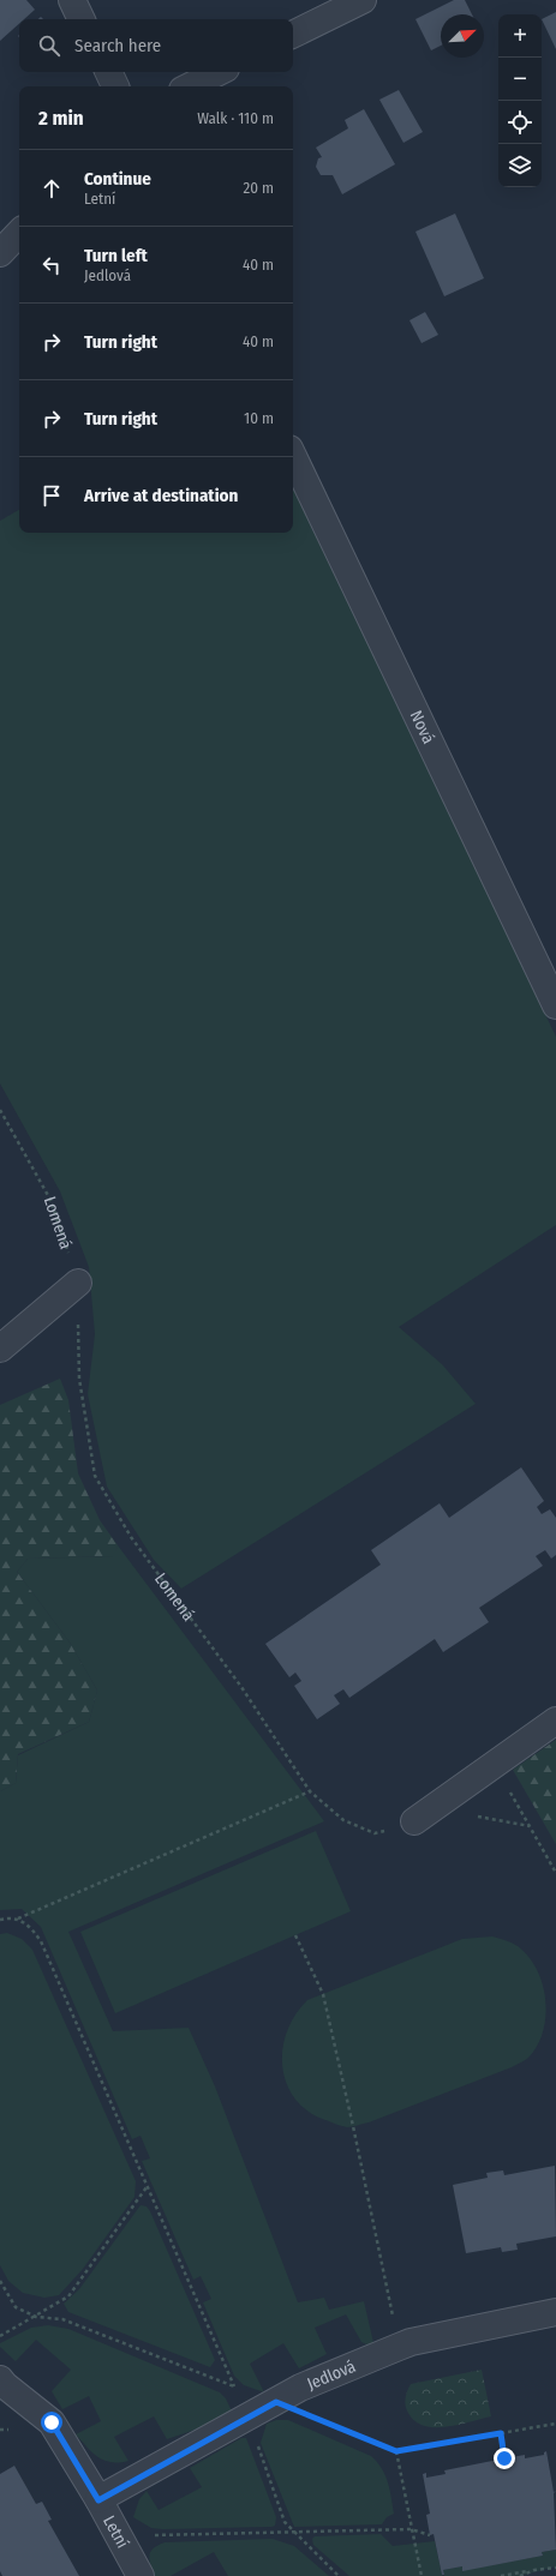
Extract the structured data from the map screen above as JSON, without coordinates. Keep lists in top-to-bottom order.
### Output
{
  "streets": {
    "street": ["Nová", "Jedlová", "Letní"],
    "path": ["Lomená"]
  },
  "crossings": [
    ["Jedlová", "Letní"]
  ],
  "north": "top right",
  "page": {
    "map_buttons": ["+", "−"],
    "search": "Search here",
    "heading": ["2 min", "Walk · 110 m"],
    "list": [
      ["Continue", "Letní", "20 m"],
      ["Turn left", "Jedlová", "40 m"],
      ["Turn right", "40 m"],
      ["Turn right", "10 m"],
      "Arrive at destination"
    ]
  }
}
